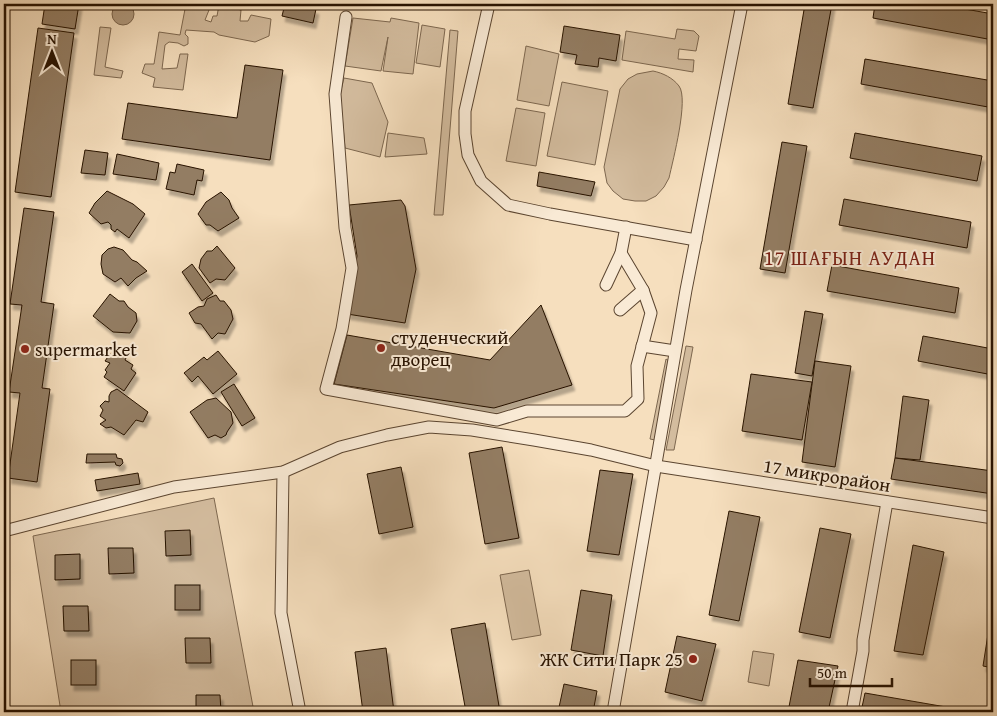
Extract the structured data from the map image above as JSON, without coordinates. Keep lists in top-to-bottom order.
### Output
{
  "streets": {
    "street": ["17 микрорайон"]
  },
  "districts": ["17 ШАҒЫН АУДАН"],
  "places": ["студенческий дворец", "supermarket", "ЖК Сити Парк 25"],
  "scale_bar": "50 m",
  "north": "top"
}
